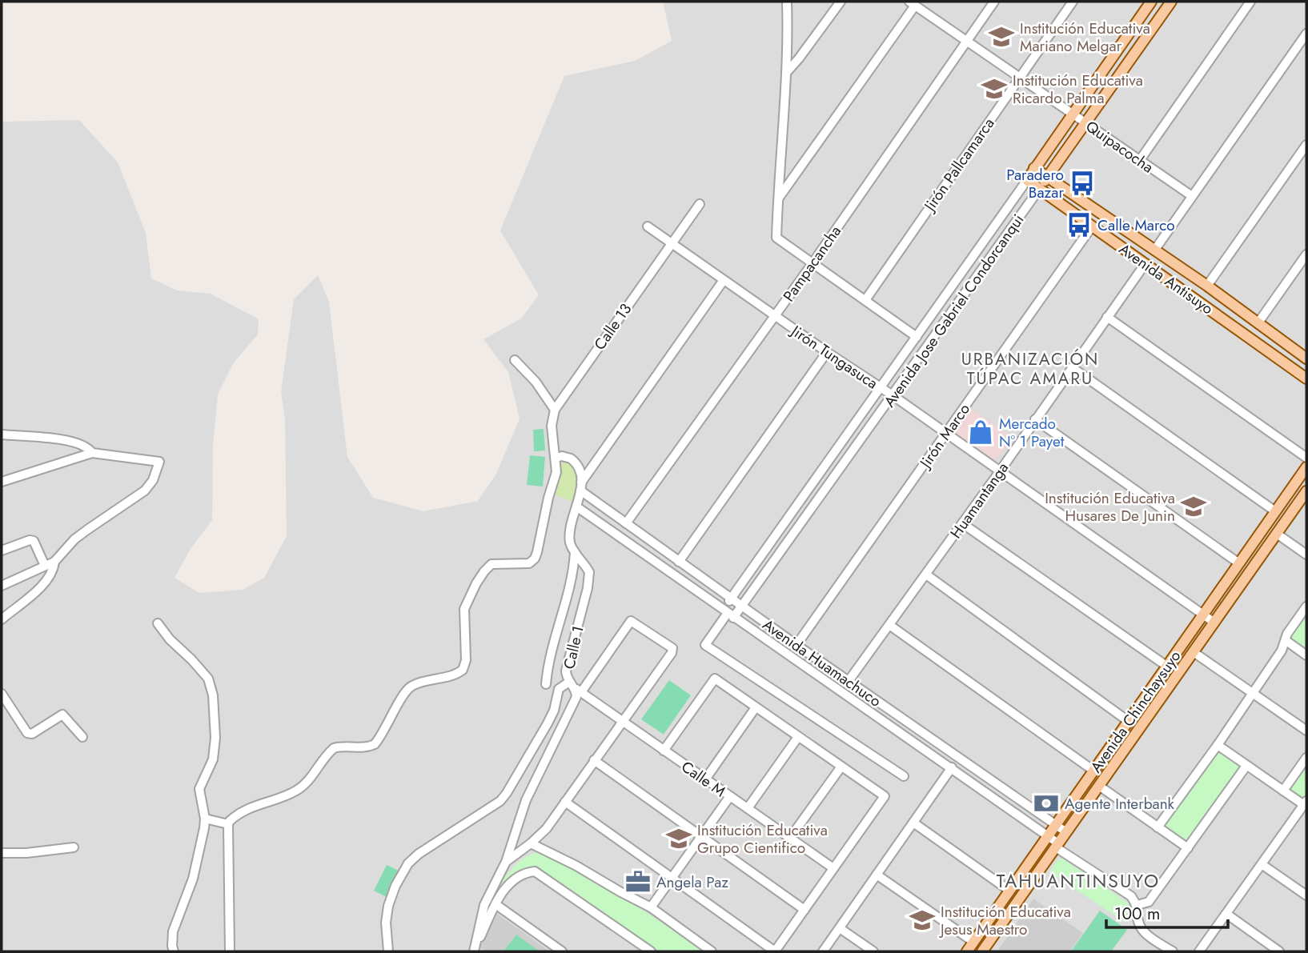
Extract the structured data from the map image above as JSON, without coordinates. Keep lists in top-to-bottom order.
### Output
{
  "streets": {
    "main road": ["Avenida Antisuyo", "Avenida Jose Gabriel Condorcanqui", "Avenida Chinchaysuyo"],
    "street": [
      "Quipacocha",
      "Jirón Pallcamarca",
      "Pampacancha",
      "Calle 13",
      "Jirón Tungasuca",
      "Jirón Marco",
      "Huamantanga",
      "Calle 1",
      "Avenida Huamachuco",
      "Calle M"
    ]
  },
  "crossings": [
    ["Quipacocha", "Jirón Pallcamarca"],
    ["Quipacocha", "Pampacancha"],
    ["Quipacocha", "Avenida Jose Gabriel Condorcanqui"],
    ["Pampacancha", "Jirón Tungasuca"],
    ["Pampacancha", "Avenida Huamachuco"],
    ["Avenida Antisuyo", "Avenida Jose Gabriel Condorcanqui"],
    ["Avenida Antisuyo", "Jirón Marco"],
    ["Avenida Antisuyo", "Huamantanga"],
    ["Avenida Jose Gabriel Condorcanqui", "Jirón Tungasuca"],
    ["Avenida Jose Gabriel Condorcanqui", "Avenida Huamachuco"],
    ["Calle 13", "Jirón Tungasuca"],
    ["Jirón Tungasuca", "Jirón Marco"],
    ["Jirón Tungasuca", "Huamantanga"],
    ["Jirón Tungasuca", "Avenida Chinchaysuyo"],
    ["Jirón Marco", "Avenida Huamachuco"],
    ["Huamantanga", "Avenida Huamachuco"],
    ["Calle 1", "Avenida Huamachuco"],
    ["Calle 1", "Calle M"],
    ["Avenida Huamachuco", "Avenida Chinchaysuyo"]
  ],
  "districts": ["URBANIZACIÓN TÚPAC AMARU", "TAHUANTINSUYO"],
  "places": {
    "school or university": [
      "Institución Educativa Mariano Melgar",
      "Institución Educativa Ricardo Palma",
      "Institución Educativa Husares De Junin",
      "Institución Educativa Grupo Cientifico",
      "Institución Educativa Jesus Maestro"
    ],
    "bus stop": ["Paradero Bazar", "Calle Marco"],
    "shop": ["Mercado N° 1 Payet"],
    "bank": ["Agente Interbank"],
    "office": ["Angela Paz"]
  },
  "scale_bar": "100 m"
}
